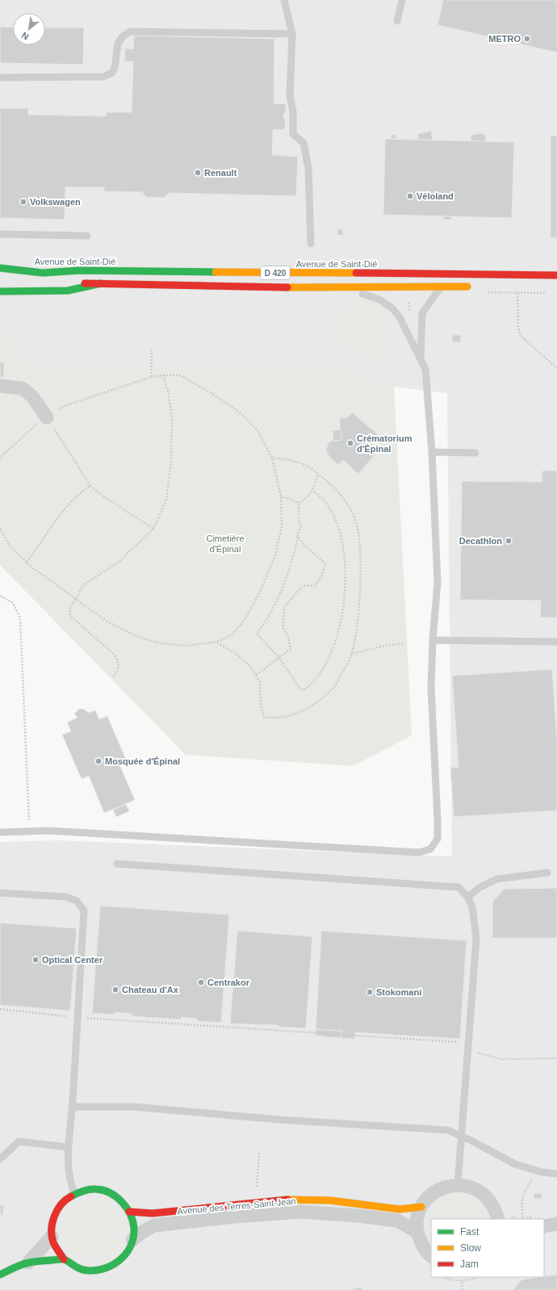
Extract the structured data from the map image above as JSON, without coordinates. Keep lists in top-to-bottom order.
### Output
{
  "streets": {
    "main road": ["Avenue de Saint-Dié", "D 420", "Avenue des Terres-Saint-Jean"]
  },
  "parks": ["Cimetière d'Épinal"],
  "places": [
    "METRO",
    "Renault",
    "Véloland",
    "Volkswagen",
    "Crématorium d'Épinal",
    "Decathlon",
    "Mosquée d'Épinal",
    "Optical Center",
    "Centrakor",
    "Chateau d'Ax",
    "Stokomani"
  ],
  "legend": ["Fast", "Slow", "Jam"],
  "north": "bottom left"
}
